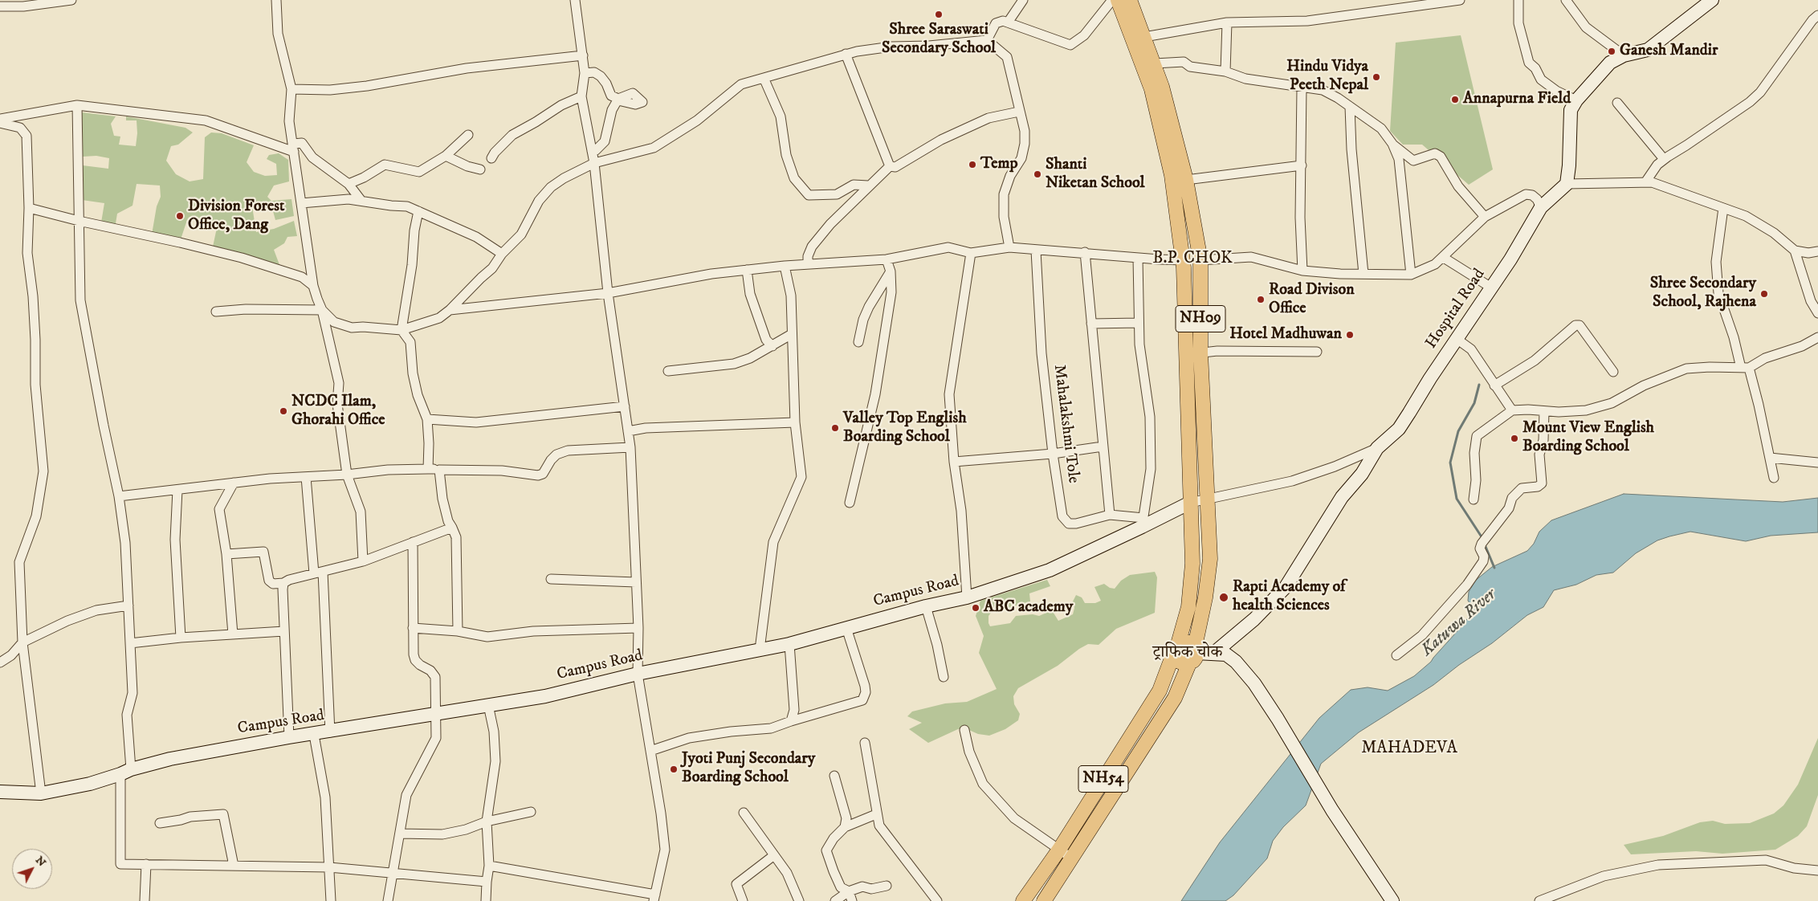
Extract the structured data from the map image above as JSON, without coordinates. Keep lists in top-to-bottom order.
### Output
{
  "streets": {
    "main road": ["NH09", "NH54"],
    "street": ["Hospital Road", "Mahalakshmi Tole", "Campus Road"]
  },
  "crossings": [
    ["NH09", "Campus Road"],
    ["NH09", "NH54"],
    ["Mahalakshmi Tole", "Campus Road"]
  ],
  "districts": ["B.P. CHOK", "ट्राफिक चोक", "MAHADEVA"],
  "water": ["Katuwa River"],
  "places": [
    "Shree Saraswati Secondary School",
    "Ganesh Mandir",
    "Hindu Vidya Peeth Nepal",
    "Annapurna Field",
    "Temp",
    "Shanti Niketan School",
    "Division Forest Office, Dang",
    "Shree Secondary School, Rajhena",
    "Road Divison Office",
    "Hotel Madhuwan",
    "NCDC Ilam, Ghorahi Office",
    "Valley Top English Boarding School",
    "Mount View English Boarding School",
    "Rapti Academy of health Sciences",
    "ABC academy",
    "Jyoti Punj Secondary Boarding School"
  ],
  "north": "top right"
}
